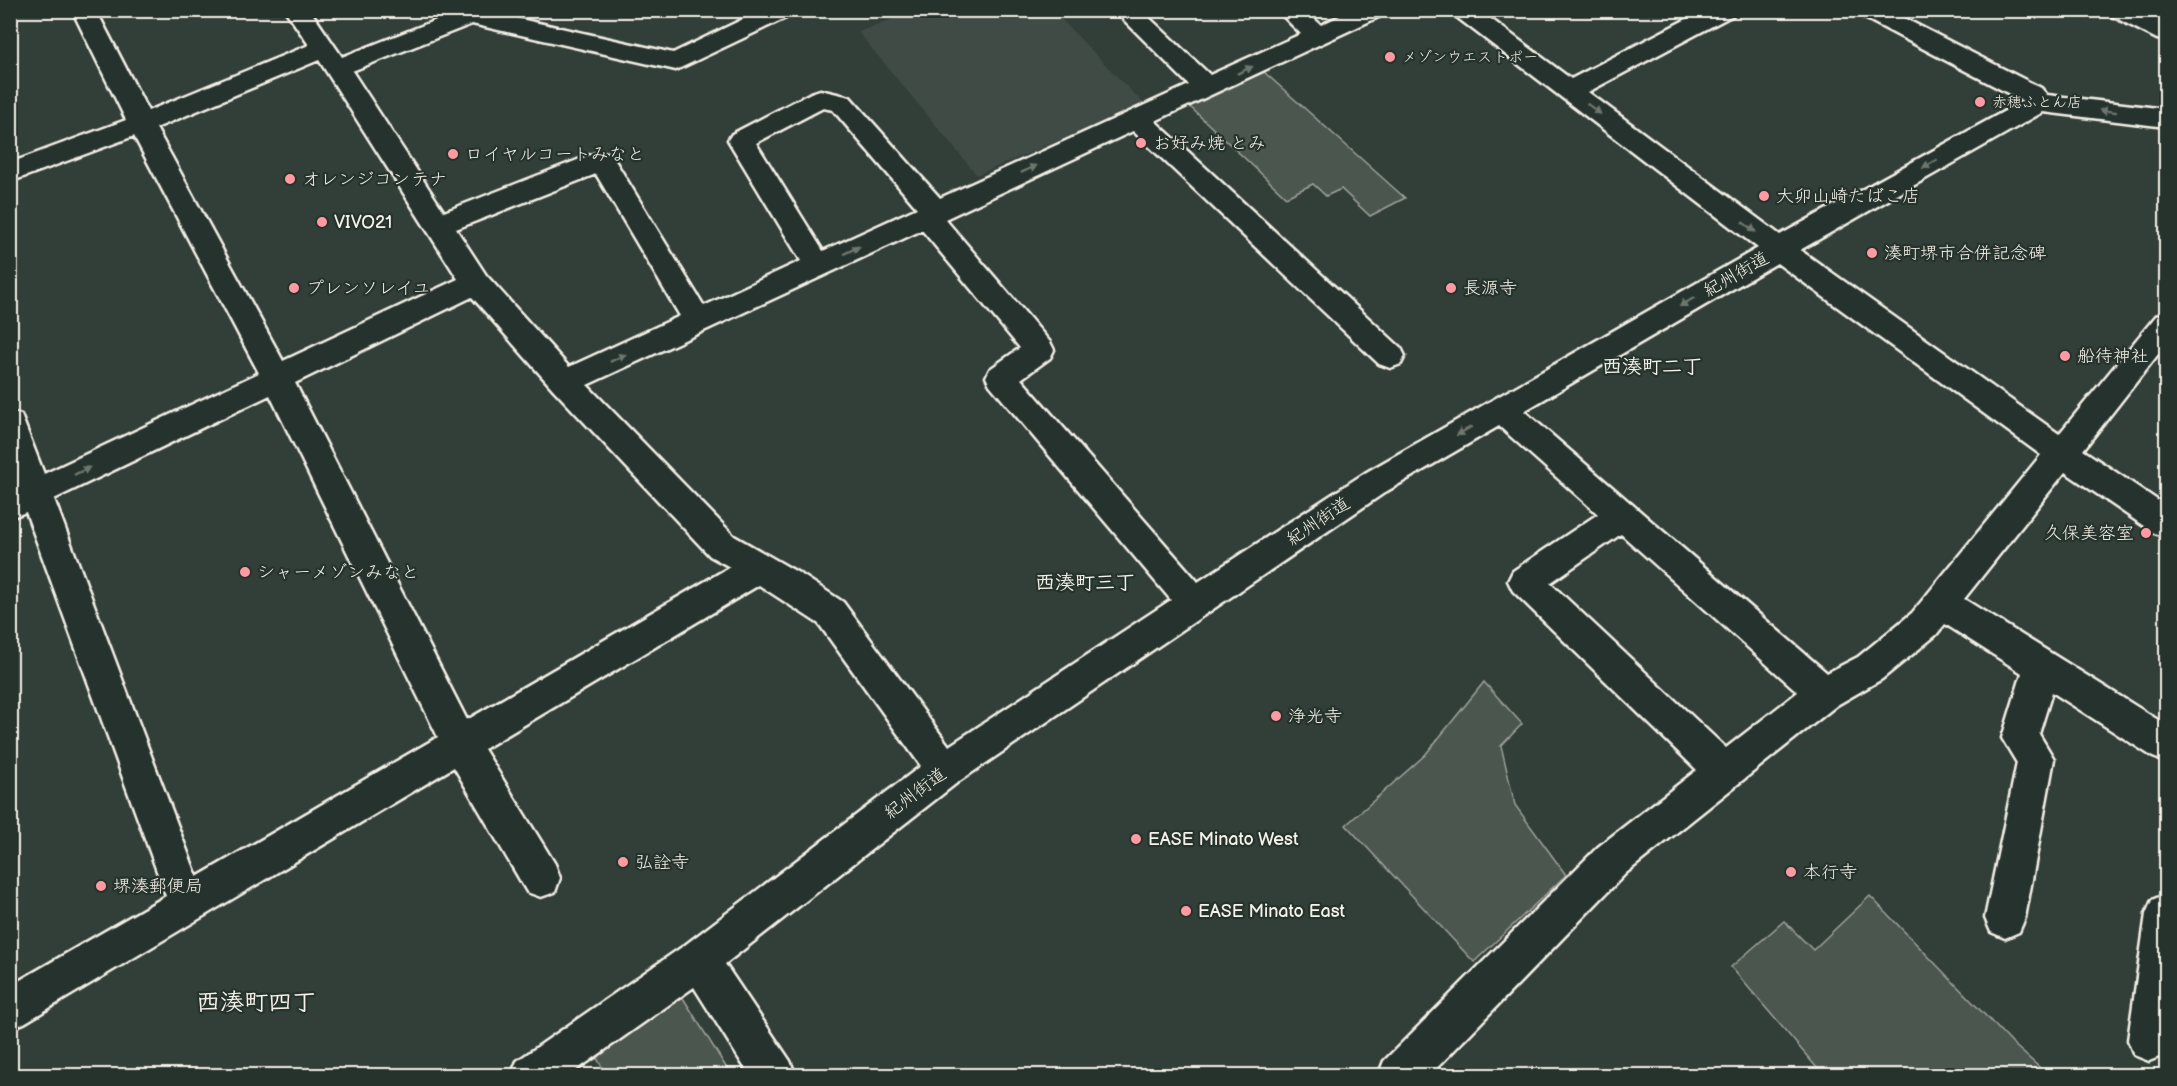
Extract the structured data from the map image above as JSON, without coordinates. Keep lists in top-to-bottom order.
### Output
{
  "streets": {
    "street": ["紀州街道"]
  },
  "one_way": ["紀州街道"],
  "districts": ["西湊町二丁", "西湊町三丁", "西湊町四丁"],
  "places": [
    "メゾンウエストポー",
    "赤穂ふとん店",
    "お好み焼 とみ",
    "ロイヤルコートみなと",
    "オレンジコンテナ",
    "大卯山崎たばこ店",
    "VIVO21",
    "湊町堺市合併記念碑",
    "プレンソレイユ",
    "長源寺",
    "船待神社",
    "久保美容室",
    "シャーメゾンみなと",
    "浄光寺",
    "EASE Minato West",
    "弘詮寺",
    "本行寺",
    "堺湊郵便局",
    "EASE Minato East"
  ]
}
